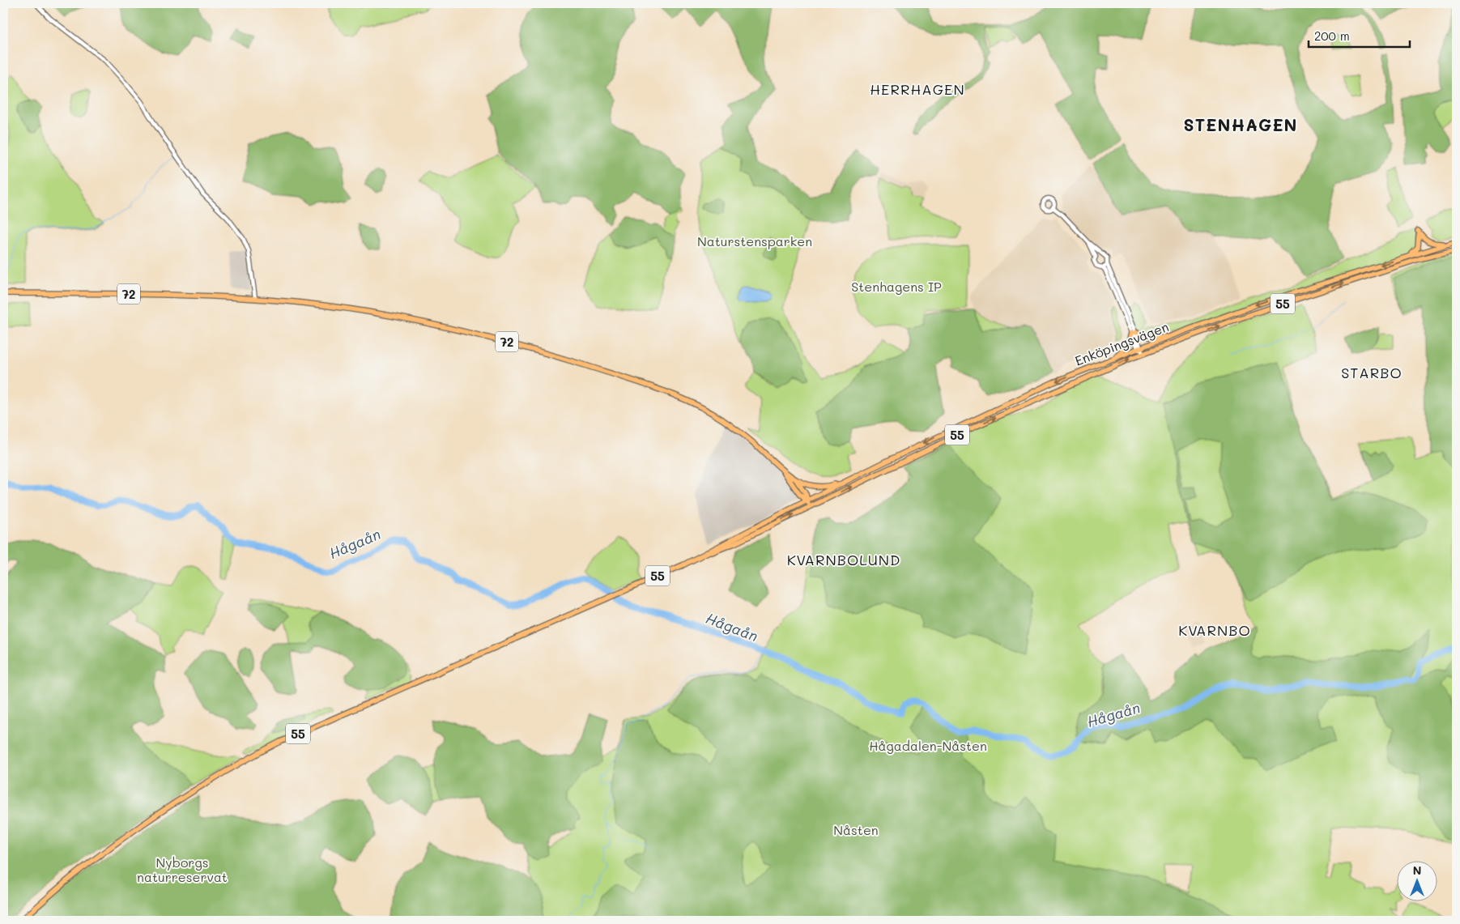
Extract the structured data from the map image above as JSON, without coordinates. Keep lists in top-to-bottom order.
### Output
{
  "streets": {
    "main road": ["72", "55", "Enköpingsvägen"]
  },
  "crossings": [
    ["72", "55"],
    ["72", "Enköpingsvägen"],
    ["55", "Enköpingsvägen"]
  ],
  "districts": [
    "HERRHAGEN",
    "STENHAGEN",
    "STARBO",
    "KVARNBOLUND",
    "KVARNBO"
  ],
  "water": ["Hågaån"],
  "parks": [
    "Naturstensparken",
    "Stenhagens IP",
    "Hågadalen-Nåsten",
    "Nåsten",
    "Nyborgs naturreservat"
  ],
  "scale_bar": "200 m",
  "north": "top"
}
